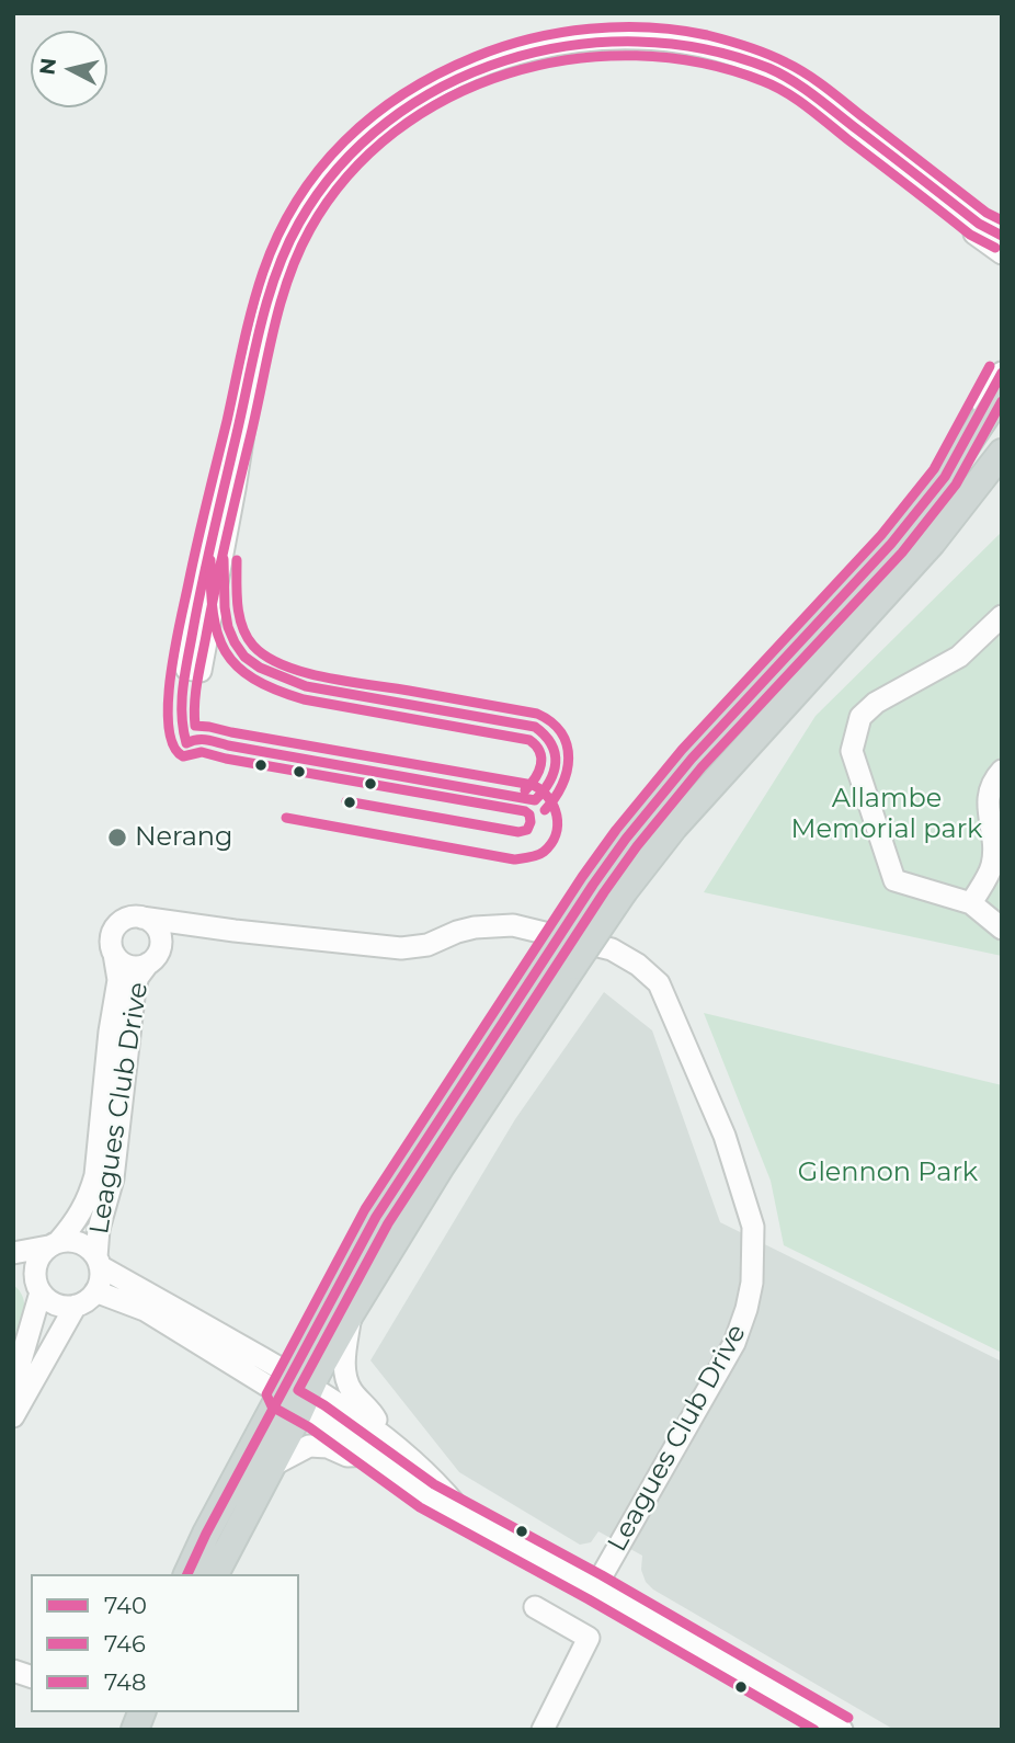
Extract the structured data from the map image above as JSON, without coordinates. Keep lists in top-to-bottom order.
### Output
{
  "streets": {
    "street": ["Leagues Club Drive"]
  },
  "parks": ["Allambe Memorial park", "Glennon Park"],
  "places": ["Nerang"],
  "lines": ["transit line 748", "transit line 740", "transit line 746"],
  "legend": ["740", "746", "748"],
  "north": "left"
}
